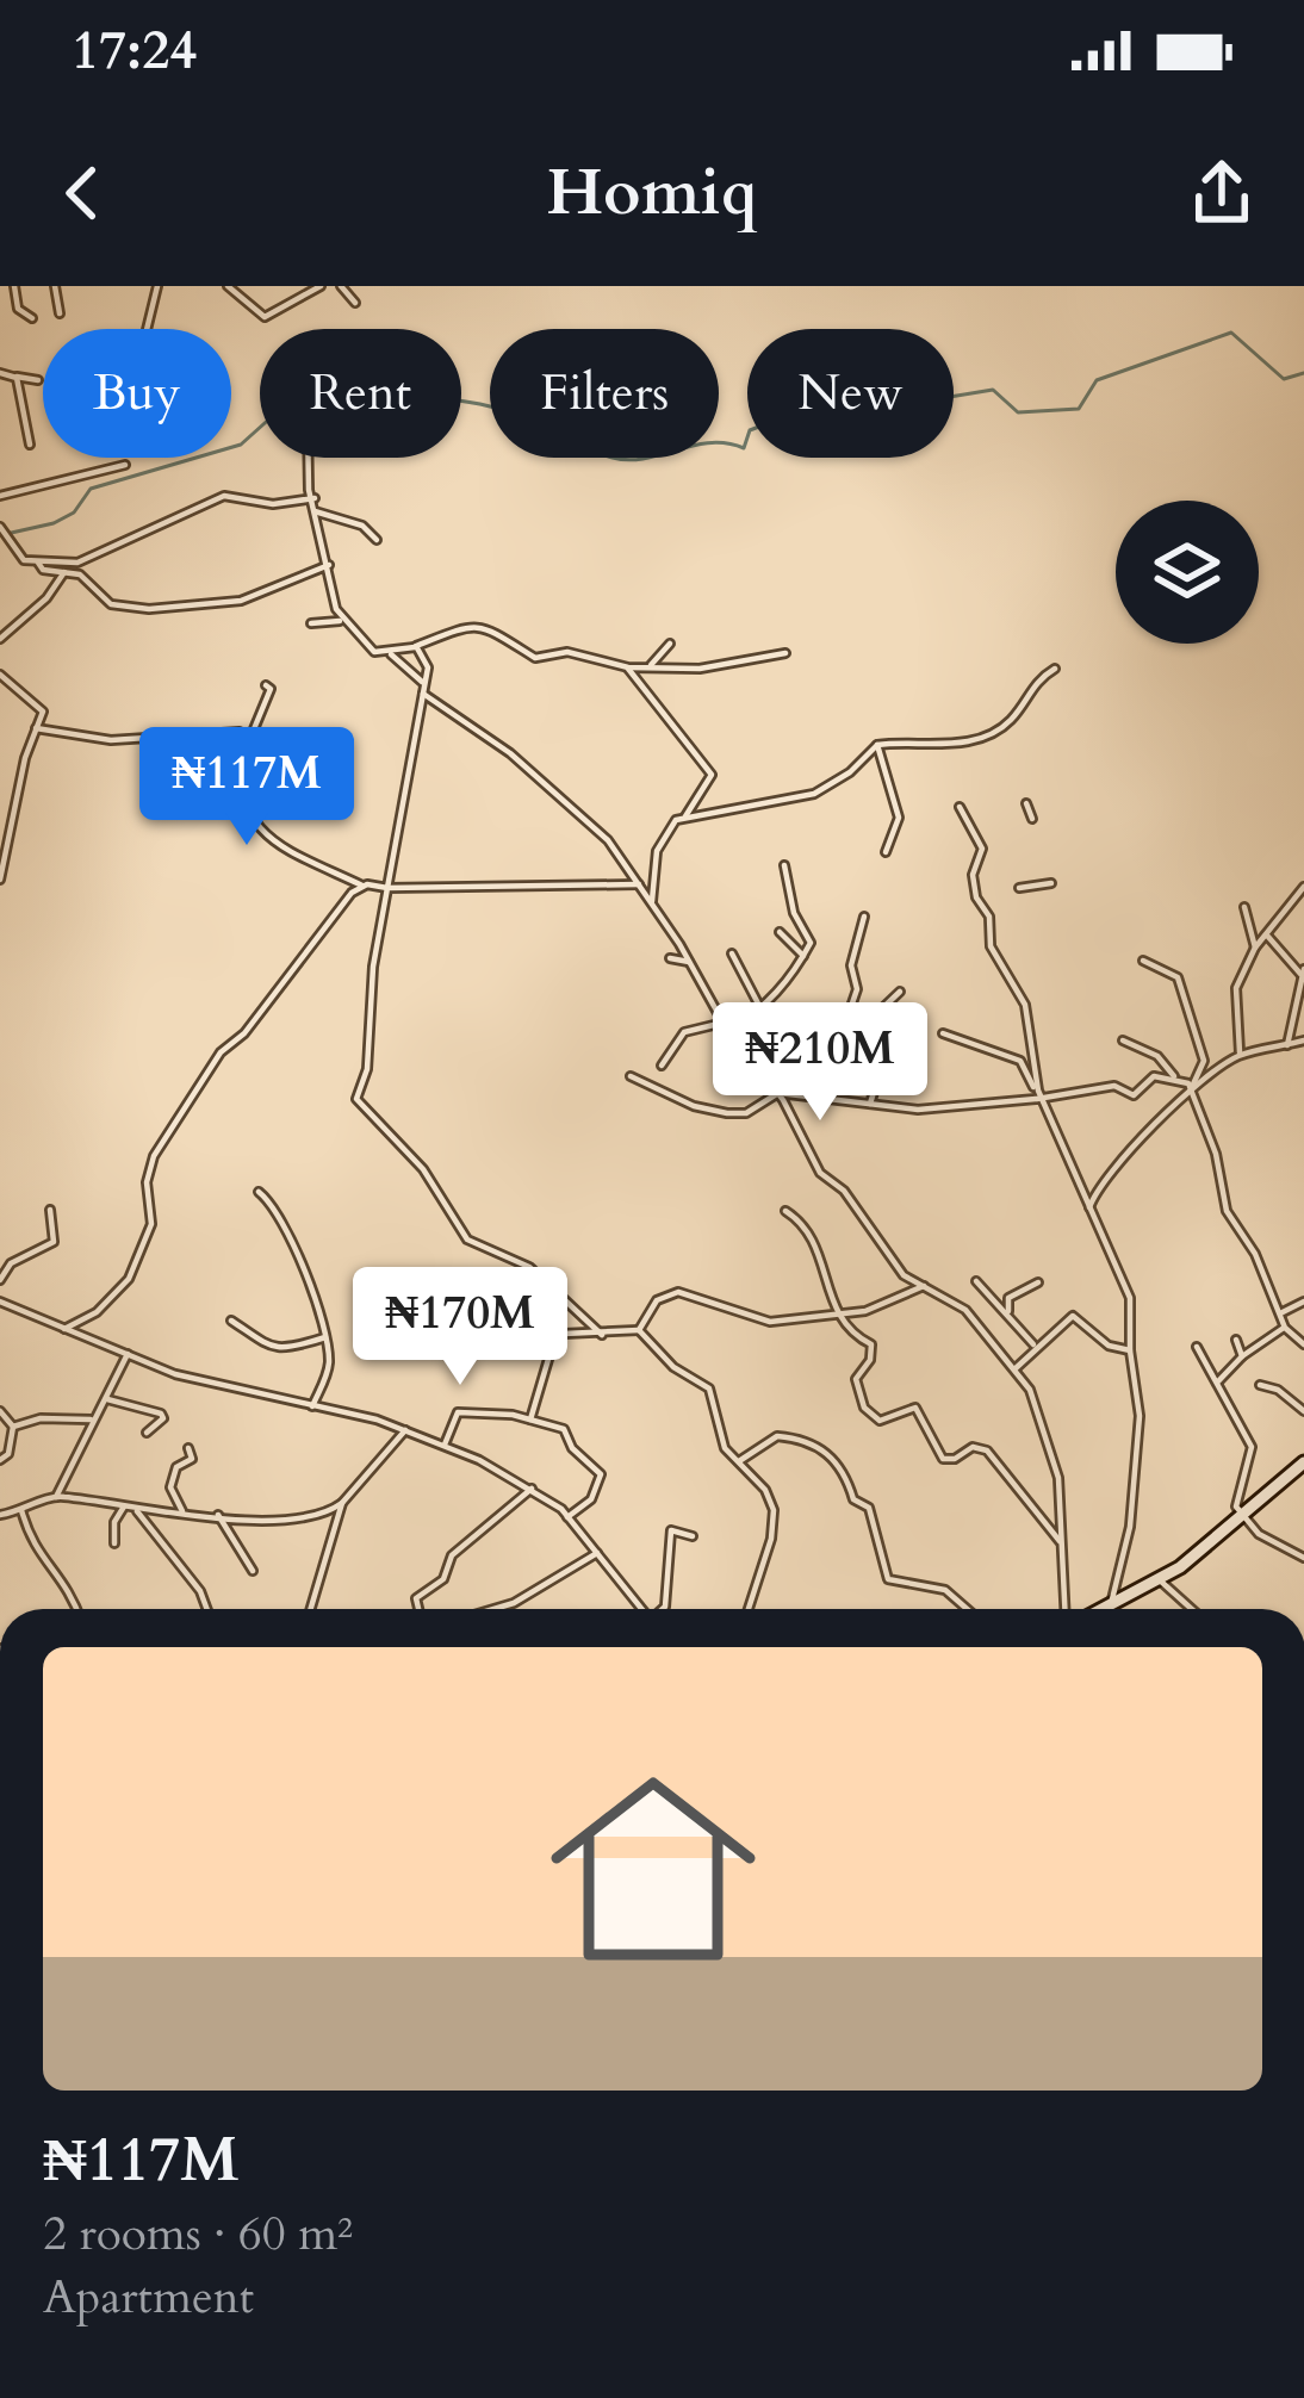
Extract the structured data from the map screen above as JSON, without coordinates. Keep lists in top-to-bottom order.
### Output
{
  "page": {
    "status": "17:24",
    "header": "Homiq",
    "chip": [
      "Buy",
      "Rent",
      "Filters",
      "New"
    ],
    "price": ["₦117M", "₦210M", "₦170M"],
    "list": [
      {
        "name": "₦117M",
        "note": "2 rooms · 60 m² · Apartment"
      }
    ]
  }
}
